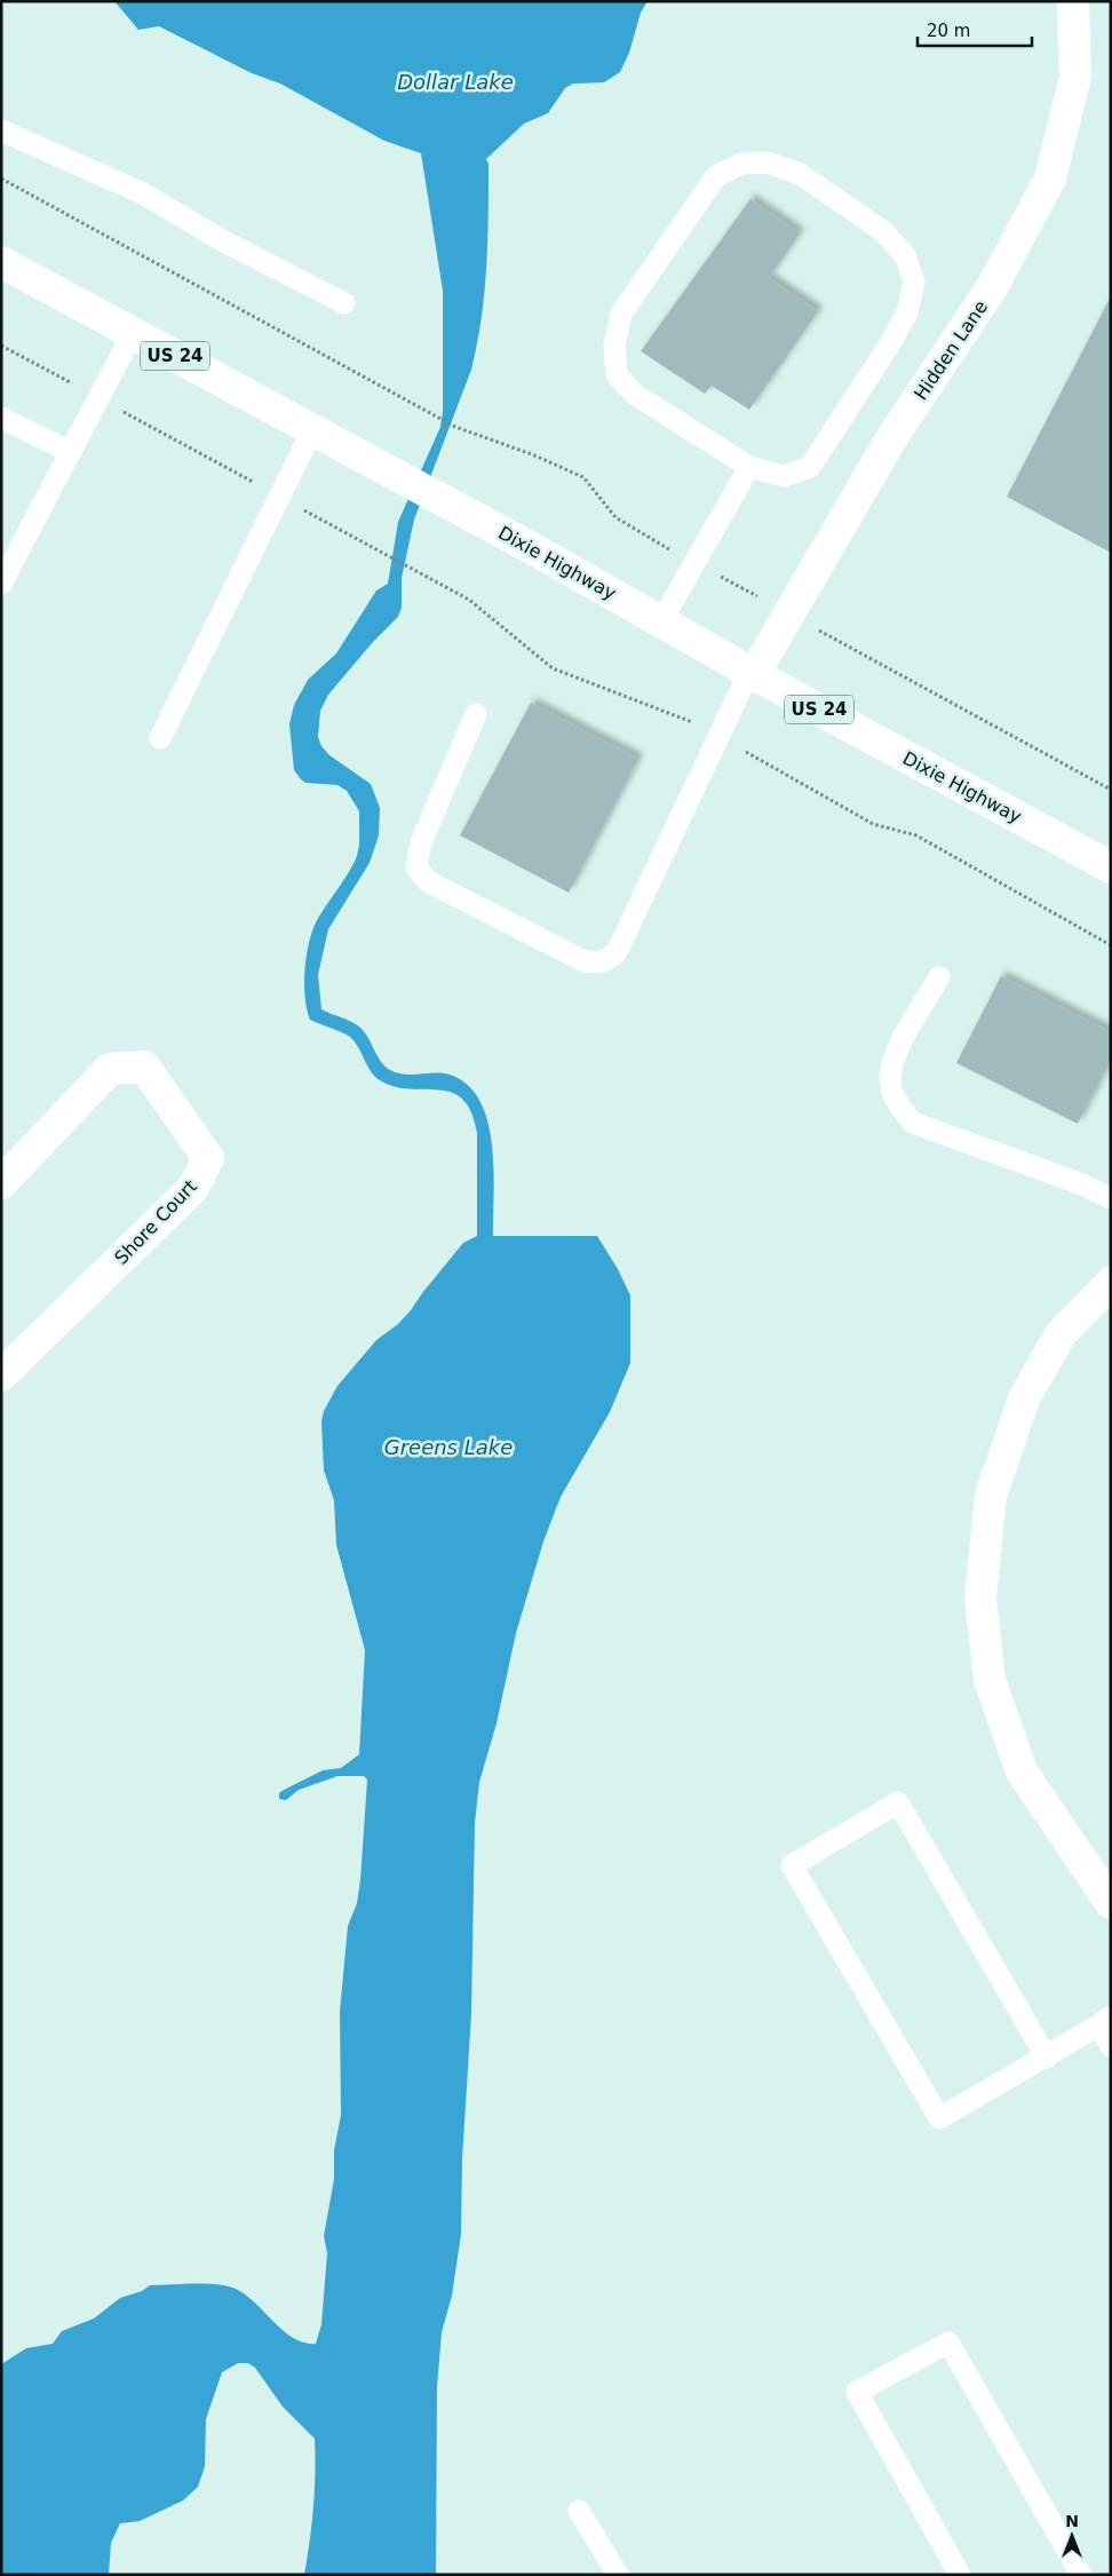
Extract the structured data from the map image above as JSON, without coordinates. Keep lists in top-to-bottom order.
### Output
{
  "streets": {
    "street": [
      "Hidden Lane",
      "US 24",
      "Dixie Highway",
      "Shore Court"
    ]
  },
  "crossings": [
    ["Hidden Lane", "Dixie Highway"]
  ],
  "water": ["Dollar Lake", "Greens Lake"],
  "scale_bar": "20 m",
  "north": "top"
}
